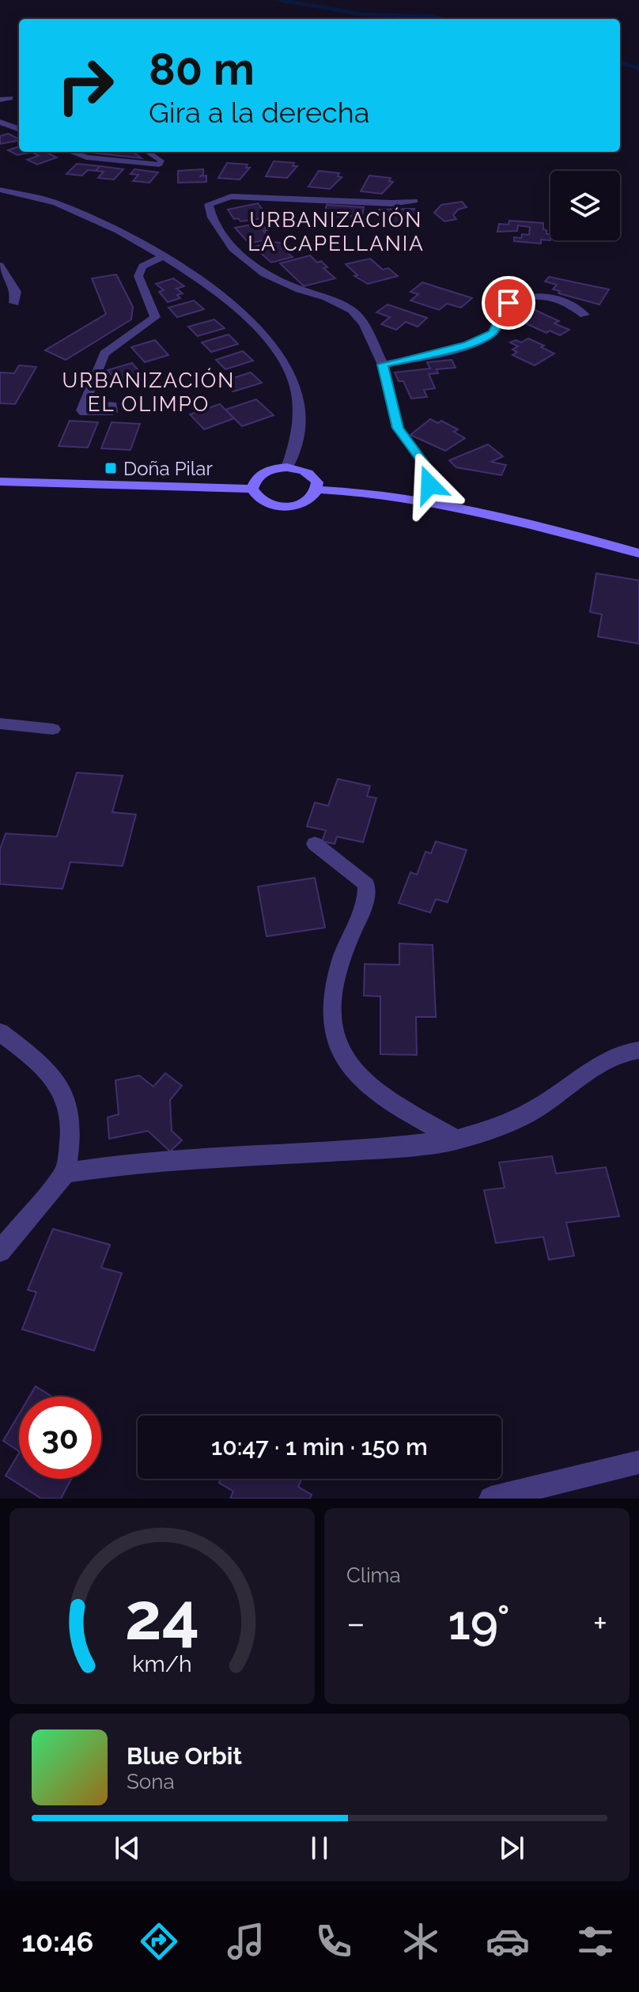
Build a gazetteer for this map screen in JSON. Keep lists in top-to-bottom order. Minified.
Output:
{"districts":["URBANIZACIÓN LA CAPELLANIA","URBANIZACIÓN EL OLIMPO"],"places":{"transit":["Doña Pilar"]},"page":{"turn":["80 m","Gira a la derecha"],"limit":"30","trip":"10:47 · 1 min · 150 m","tile":"Clima","heat":["−","19°","+"],"song":["Blue Orbit","Sona"],"tabs":"10:46","gauge":["24","km/h"]}}
